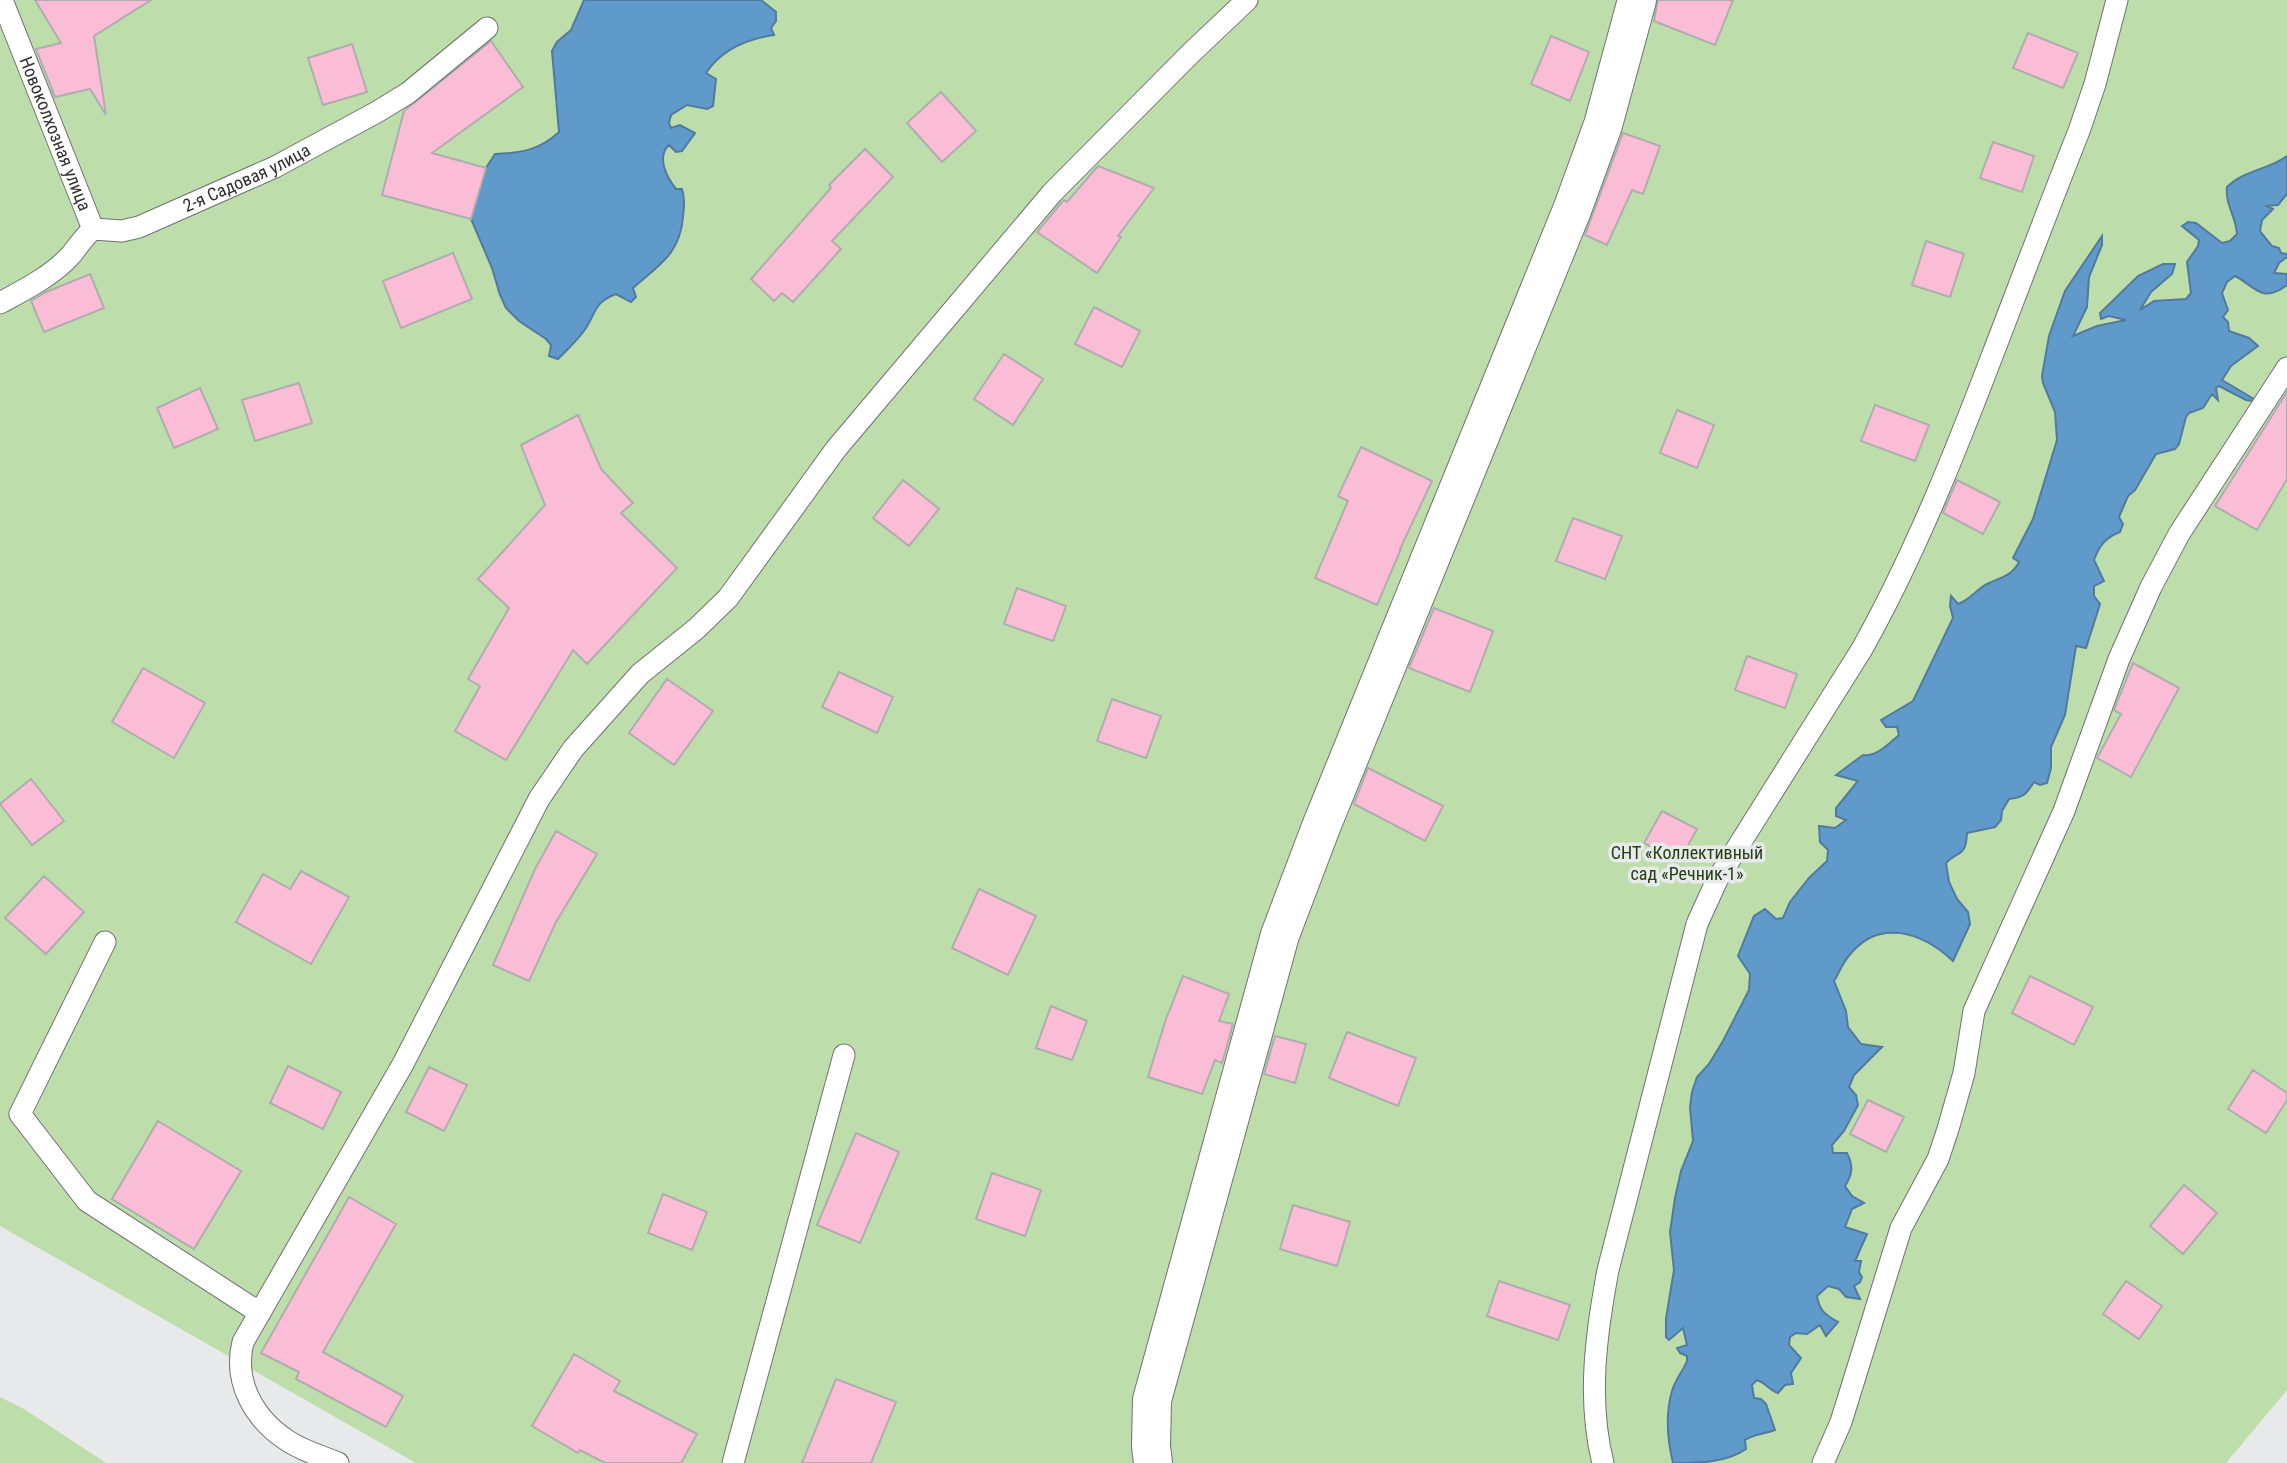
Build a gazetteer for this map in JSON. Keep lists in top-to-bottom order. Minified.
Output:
{"streets":{"lane":["Новоколхозная улица","2-я Садовая улица"]},"crossings":[["Новоколхозная улица","2-я Садовая улица"]],"parks":["СНТ «Коллективный сад «Речник-1»"]}
